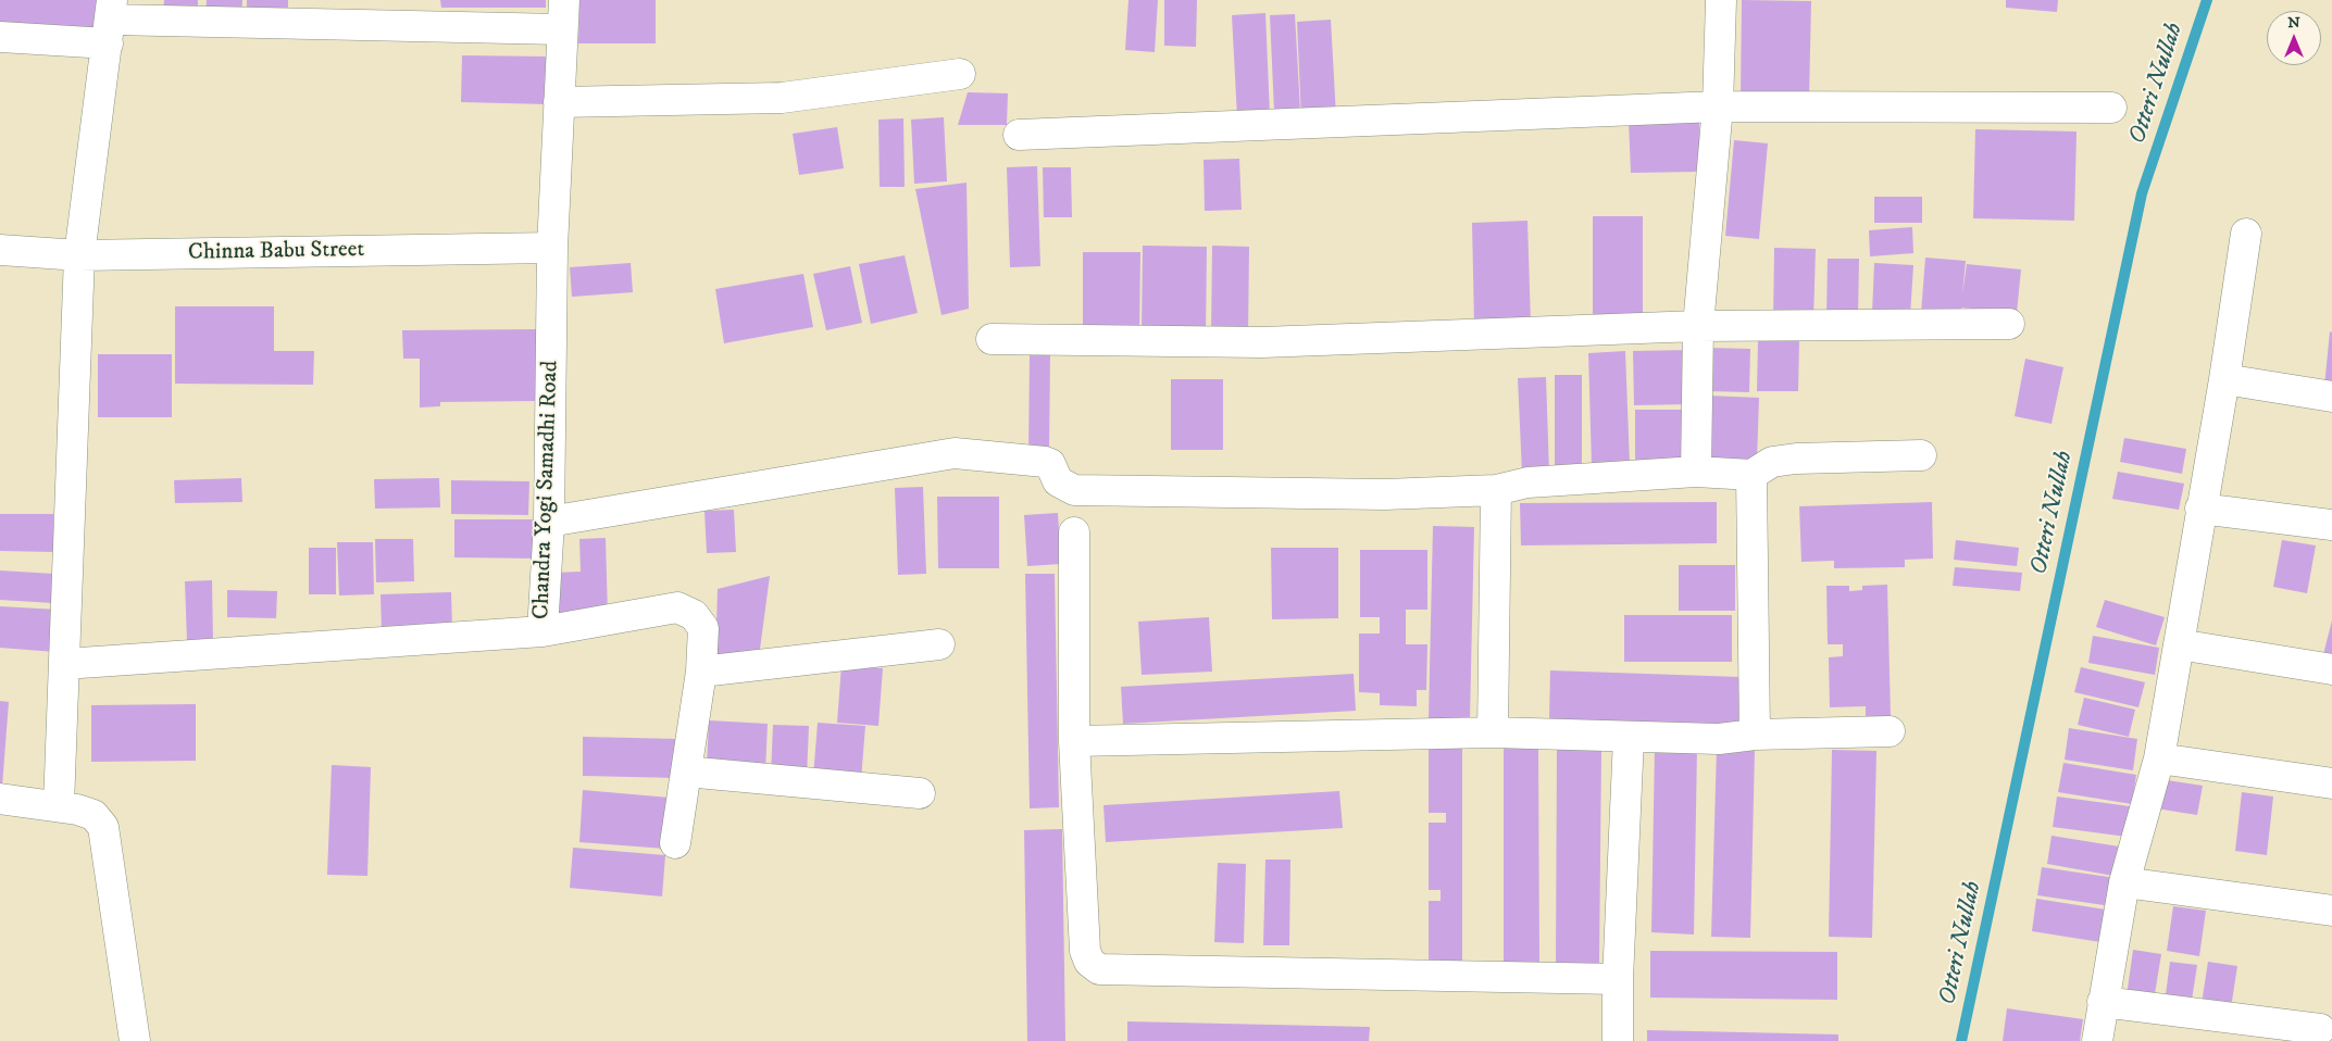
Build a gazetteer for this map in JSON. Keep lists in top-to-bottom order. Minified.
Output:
{"streets":{"street":["Chinna Babu Street","Chandra Yogi Samadhi Road"]},"crossings":[["Chinna Babu Street","Chandra Yogi Samadhi Road"]],"water":["Otteri Nullah"],"north":"top"}
